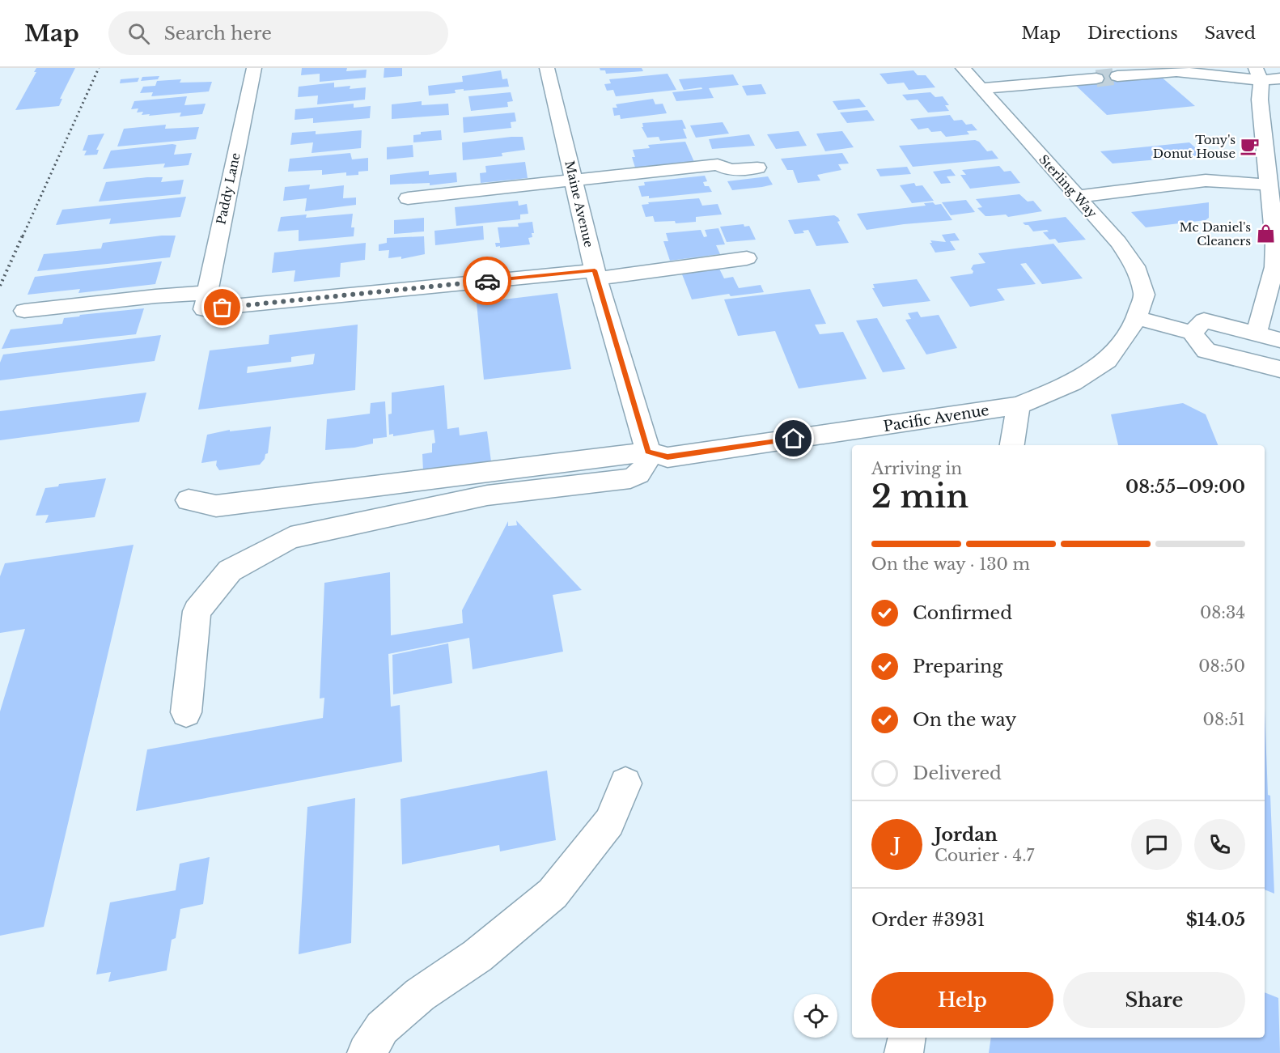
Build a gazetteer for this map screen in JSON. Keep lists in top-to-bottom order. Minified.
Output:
{"streets":{"street":["Sterling Way","Paddy Lane","Maine Avenue","Pacific Avenue"]},"crossings":[["Sterling Way","Pacific Avenue"],["Maine Avenue","Pacific Avenue"]],"places":{"cafe":["Tony's Donut House"],"shop":["Mc Daniel's Cleaners"]},"page":{"header":"Map","search":"Search here","nav":["Map","Directions","Saved"],"heading":["2 min","Arriving in","08:55–09:00"],"panel":["Jordan","Courier · 4.7","Order #3931","$14.05"],"bar":"On the way · 130 m","list":[["Confirmed","08:34"],["Preparing","08:50"],["On the way","08:51"],"Delivered"],"round":"J","buttons":["Help","Share"]}}
